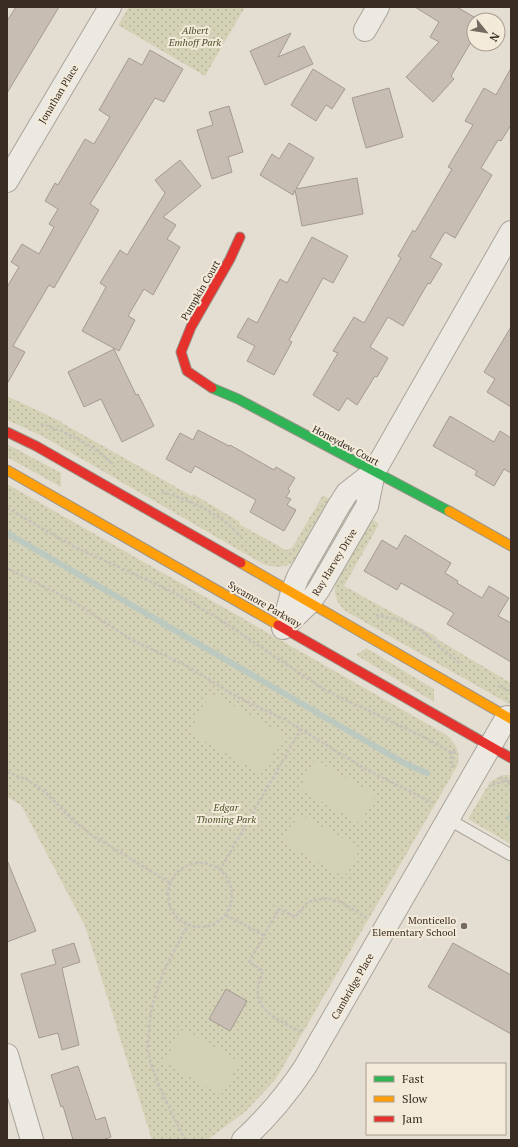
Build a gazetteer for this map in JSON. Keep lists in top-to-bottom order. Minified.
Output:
{"streets":{"main road":["Pumpkin Court","Honeydew Court","Sycamore Parkway"],"street":["Jonathan Place","Cambridge Place"]},"crossings":[["Pumpkin Court","Honeydew Court"],["Sycamore Parkway","Cambridge Place"]],"parks":["Albert Emhoff Park","Edgar Thoming Park"],"places":["Monticello Elementary School"],"legend":["Fast","Slow","Jam"],"north":"bottom right"}
